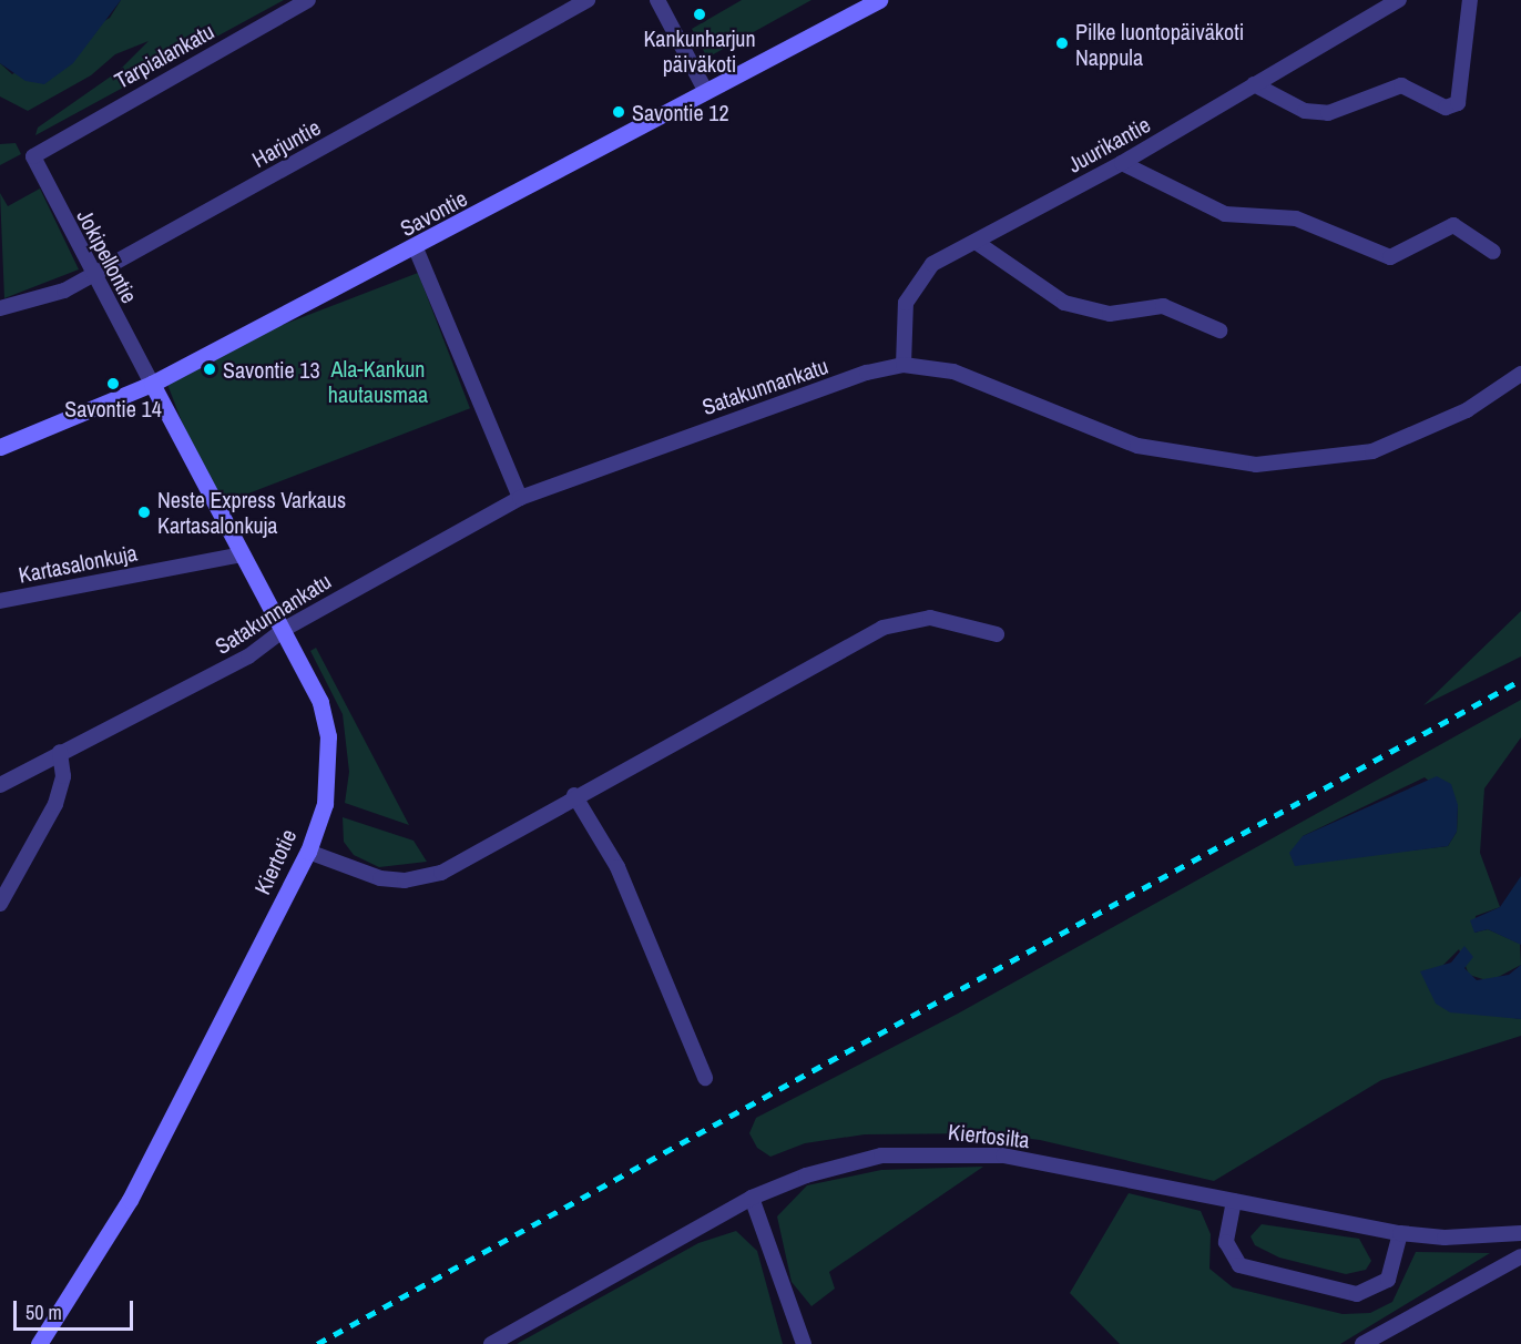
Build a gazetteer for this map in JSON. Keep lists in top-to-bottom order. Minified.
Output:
{"streets":{"street":["Tarpialankatu","Harjuntie","Juurikantie","Savontie","Jokipellontie","Satakunnankatu","Kartasalonkuja","Kiertotie","Kiertosilta"]},"crossings":[["Tarpialankatu","Jokipellontie"],["Harjuntie","Jokipellontie"],["Juurikantie","Satakunnankatu"],["Savontie","Jokipellontie"],["Savontie","Kiertotie"],["Jokipellontie","Kiertotie"],["Satakunnankatu","Kiertotie"],["Kartasalonkuja","Kiertotie"]],"parks":["Ala-Kankun hautausmaa"],"places":["Kankunharjun päiväkoti","Pilke luontopäiväkoti Nappula","Savontie 12","Savontie 13","Savontie 14","Neste Express Varkaus Kartasalonkuja"],"scale_bar":"50 m"}
